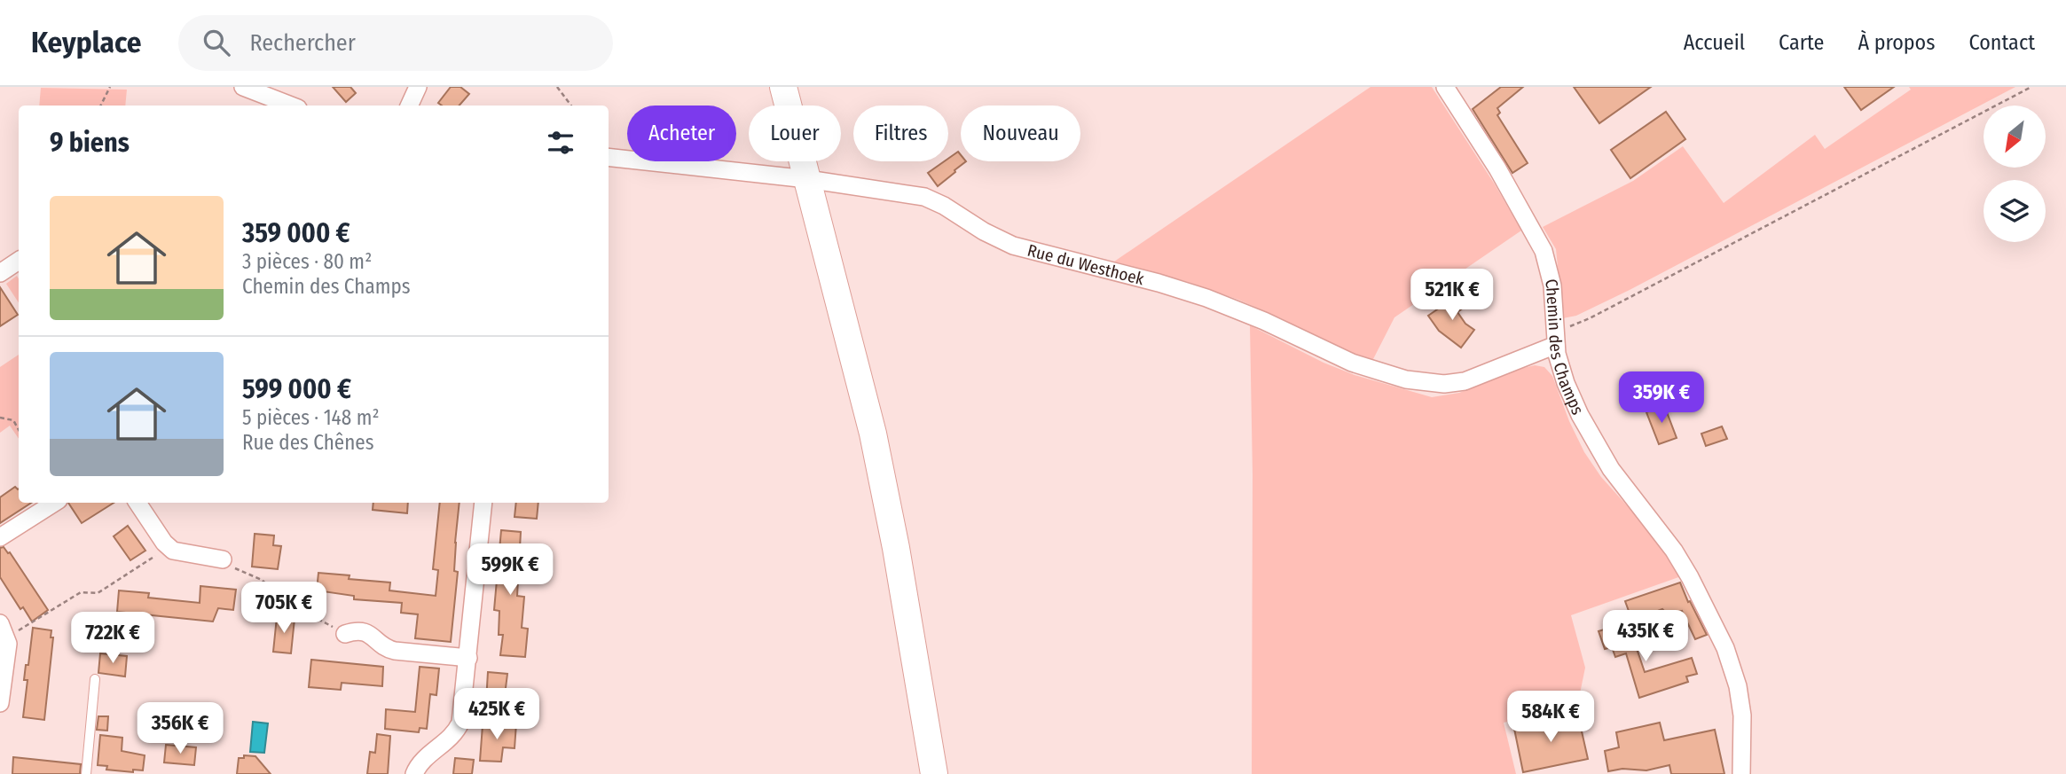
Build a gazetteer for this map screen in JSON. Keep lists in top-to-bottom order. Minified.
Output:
{"streets":{"street":["Rue du Westhoek","Chemin des Champs"]},"crossings":[["Rue du Westhoek","Chemin des Champs"]],"north":"bottom left","page":{"header":"Keyplace","search":"Rechercher","nav":["Accueil","Carte","À propos","Contact"],"chip":["Acheter","Louer","Filtres","Nouveau"],"heading":"9 biens","list":[{"name":"359 000 €","note":"3 pièces · 80 m² · Chemin des Champs"},{"name":"599 000 €","note":"5 pièces · 148 m² · Rue des Chênes"}],"price":["521K €","359K €","599K €","705K €","435K €","722K €","425K €","584K €","356K €"]}}
